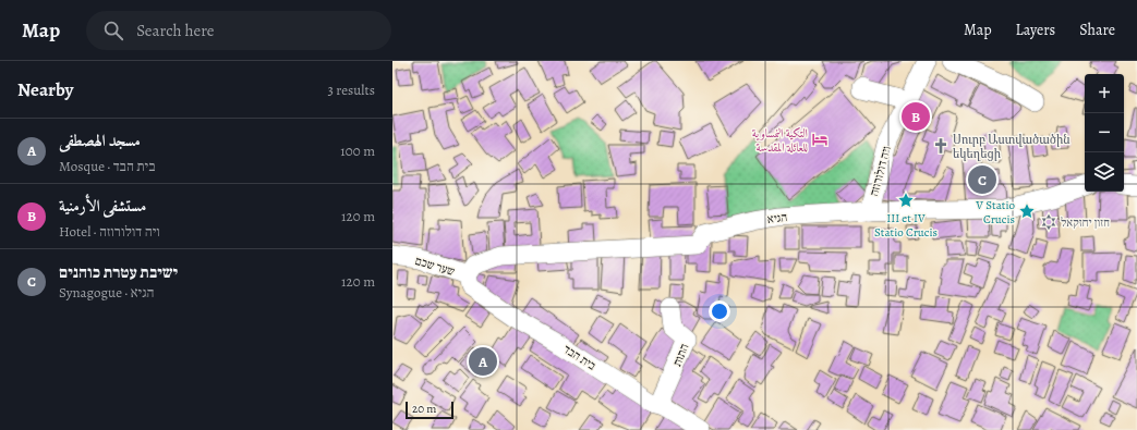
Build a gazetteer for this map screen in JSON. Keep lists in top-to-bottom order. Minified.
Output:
{"streets":{"street":["ויה דולורוזה","הגיא","שער שכם","התות","בית הבד"]},"crossings":[["ויה דולורוזה","הגיא"],["הגיא","שער שכם"],["הגיא","בית הבד"],["שער שכם","בית הבד"],["התות","בית הבד"]],"places":{"hotel":["التكية النمساوية للعائلة المقدسة"],"church":["Սուրբ Աստվածածին եկեղեցի"],"place":["III et IV Statio Crucis","V Statio Crucis"],"synagogue":["חזון יחזקאל"]},"scale_bar":"20 m","page":{"header":"Map","search":"Search here","nav":["Map","Layers","Share"],"heading":["Nearby","3 results"],"map_buttons":["+","−"],"pins":["B","C","A"],"list":[{"mark":"A","name":"مسجد الهصطفى","note":"Mosque · בית הבד","value":"100 m"},{"mark":"B","name":"مستشفى الأرمنية","note":"Hotel · ויה דולורוזה","value":"120 m"},{"mark":"C","name":"ישיבת עטרת כוהנים","note":"Synagogue · הגיא","value":"120 m"}],"scale":"20 m"}}
